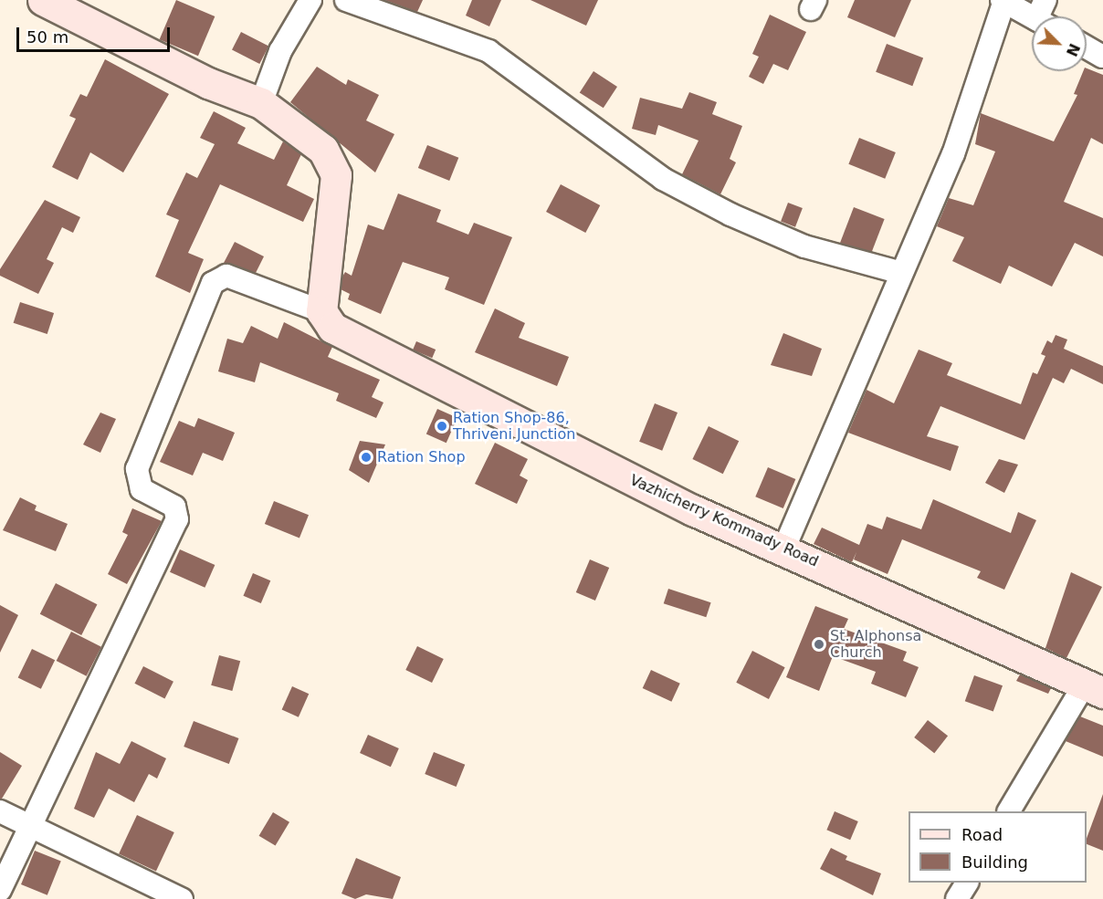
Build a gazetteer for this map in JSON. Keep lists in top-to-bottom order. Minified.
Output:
{"streets":{"main road":["Vazhicherry Kommady Road"]},"places":["Ration Shop-86, Thriveni Junction","Ration Shop","St. Alphonsa Church"],"legend":["Road","Building"],"scale_bar":"50 m","north":"bottom right"}
